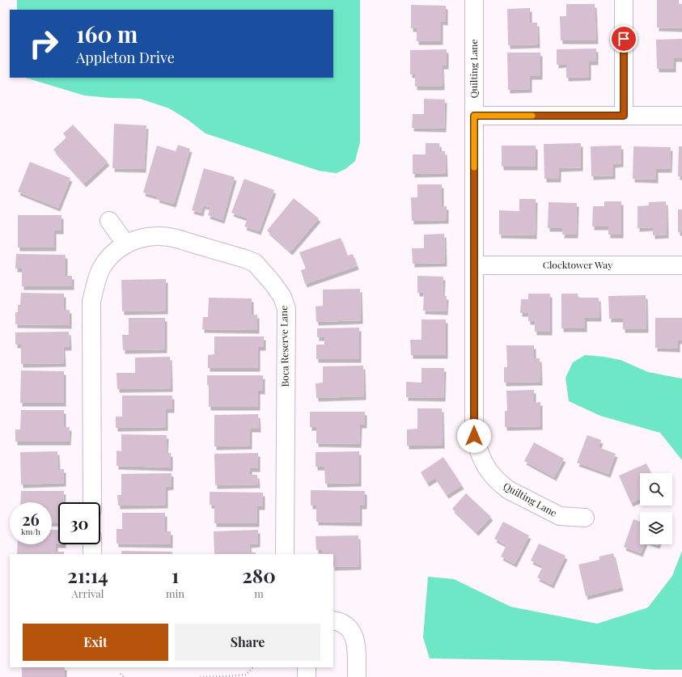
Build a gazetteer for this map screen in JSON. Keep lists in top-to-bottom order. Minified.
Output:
{"streets":{"street":["Quilting Lane","Clocktower Way","Boca Reserve Lane"]},"crossings":[["Quilting Lane","Clocktower Way"]],"page":{"turn":["160 m","Appleton Drive"],"speed":"26 km/h","limit":"30","eta":["21:14","Arrival","1","min","280","m"],"buttons":["Exit","Share"]}}
